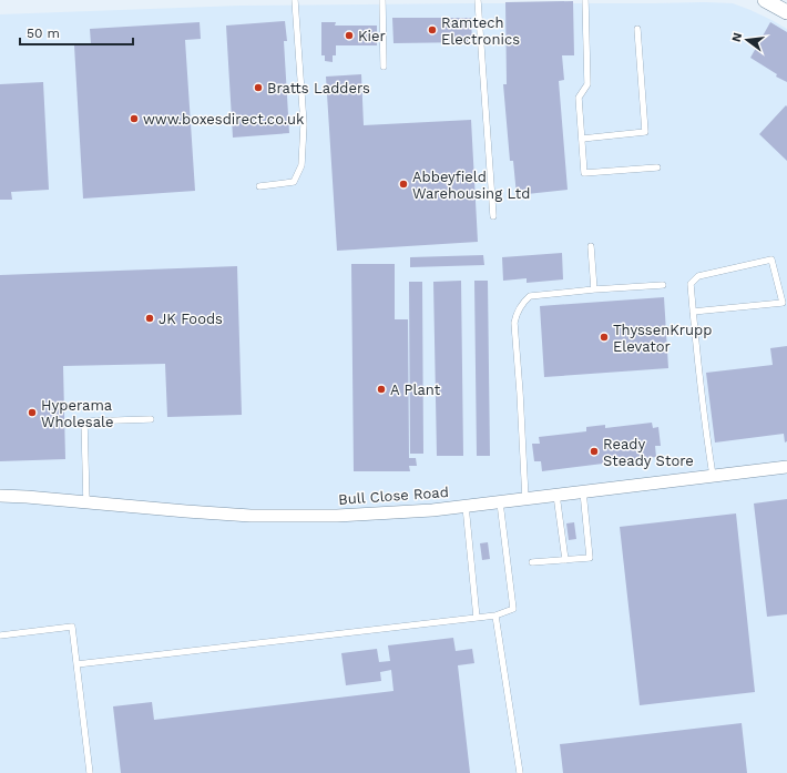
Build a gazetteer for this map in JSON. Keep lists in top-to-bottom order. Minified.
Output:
{"streets":{"street":["Bull Close Road"]},"places":["Ramtech Electronics","Kier","Bratts Ladders","www.boxesdirect.co.uk","Abbeyfield Warehousing Ltd","JK Foods","ThyssenKrupp Elevator","A Plant","Hyperama Wholesale","Ready Steady Store"],"scale_bar":"50 m","north":"left"}
